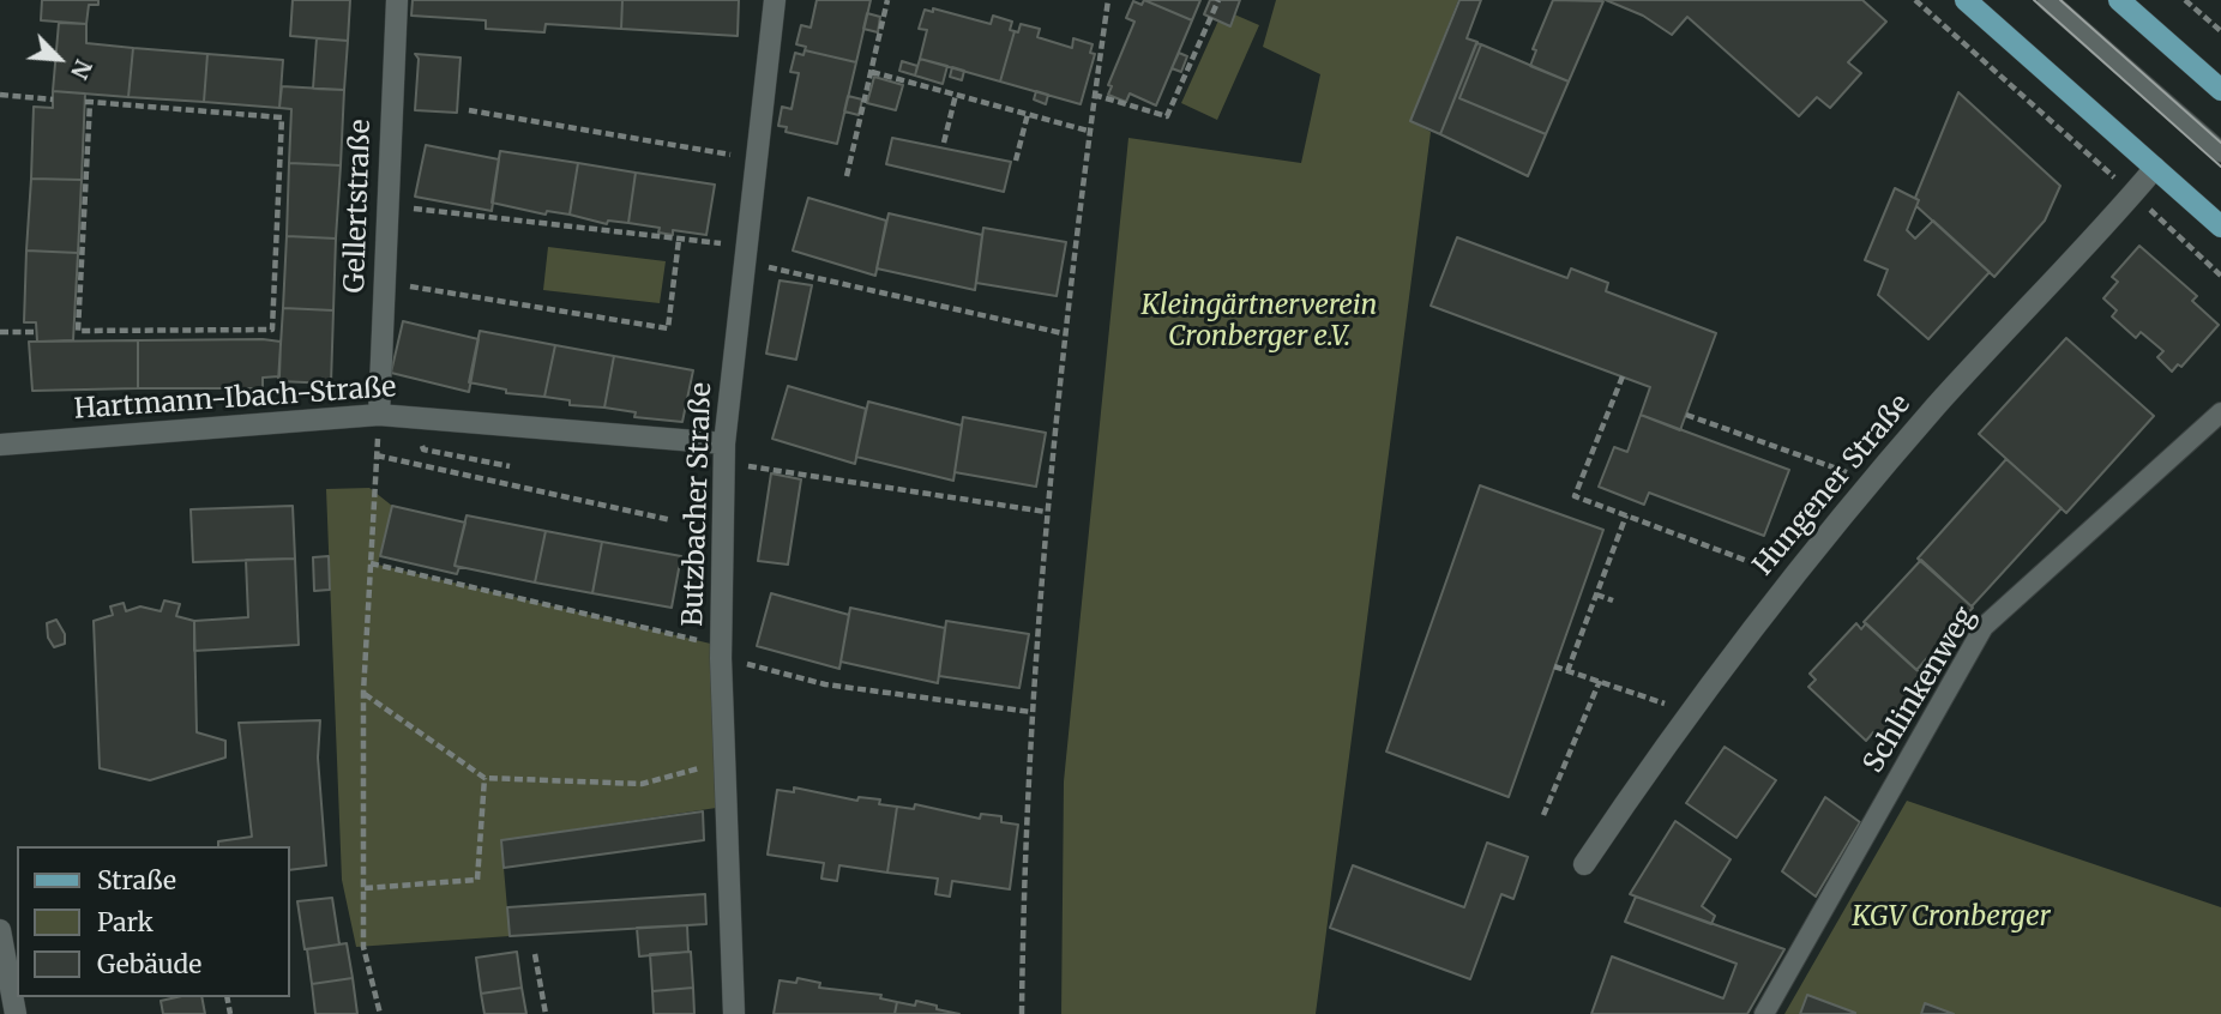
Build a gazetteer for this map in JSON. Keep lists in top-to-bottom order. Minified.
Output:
{"streets":{"street":["Gellertstraße","Hartmann-Ibach-Straße","Hungener Straße","Butzbacher Straße"],"lane":["Schlinkenweg"]},"crossings":[["Gellertstraße","Hartmann-Ibach-Straße"],["Hartmann-Ibach-Straße","Butzbacher Straße"]],"parks":["Kleingärtnerverein Cronberger e.V.","KGV Cronberger"],"legend":["Straße","Park","Gebäude"],"north":"bottom right"}
